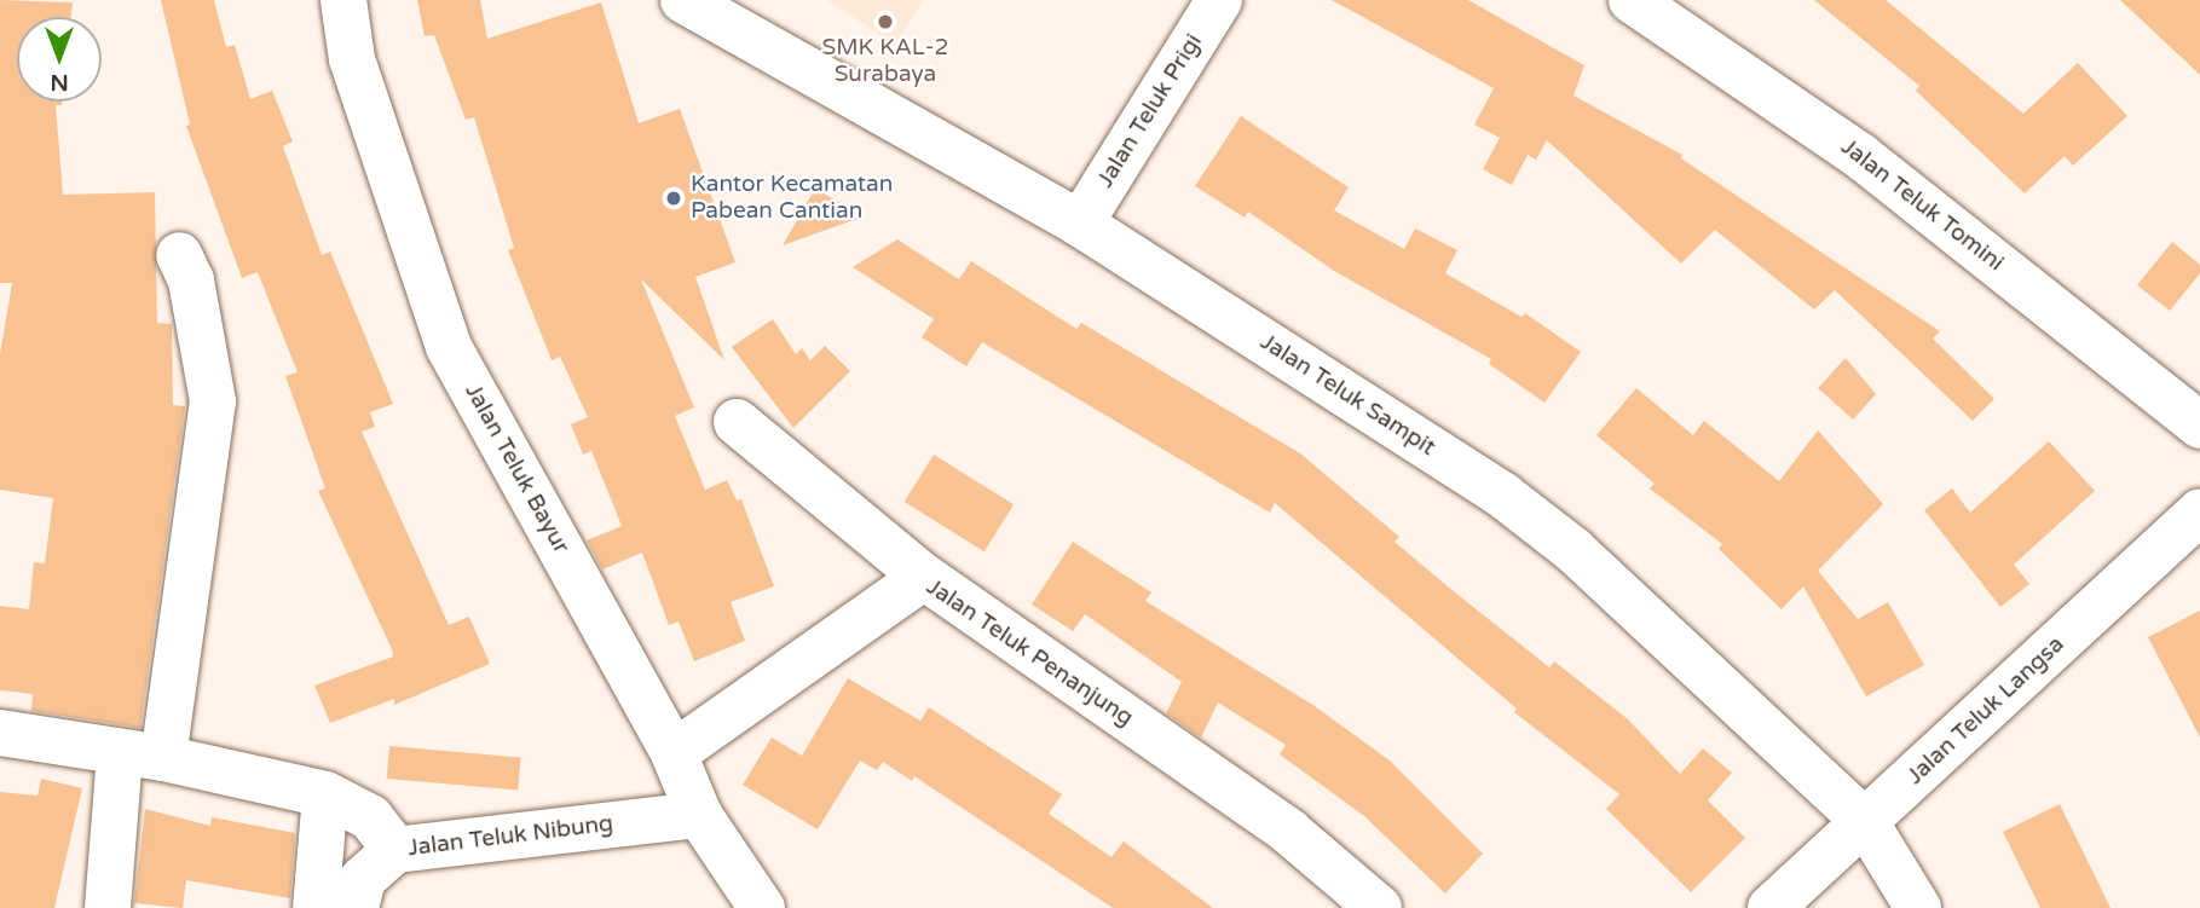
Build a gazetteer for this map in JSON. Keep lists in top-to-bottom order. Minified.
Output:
{"streets":{"street":["Jalan Teluk Prigi","Jalan Teluk Tomini","Jalan Teluk Sampit","Jalan Teluk Bayur","Jalan Teluk Penanjung","Jalan Teluk Langsa","Jalan Teluk Nibung"]},"crossings":[["Jalan Teluk Prigi","Jalan Teluk Sampit"],["Jalan Teluk Sampit","Jalan Teluk Langsa"],["Jalan Teluk Bayur","Jalan Teluk Penanjung"],["Jalan Teluk Bayur","Jalan Teluk Nibung"]],"places":["SMK KAL-2 Surabaya","Kantor Kecamatan Pabean Cantian"],"north":"bottom"}
